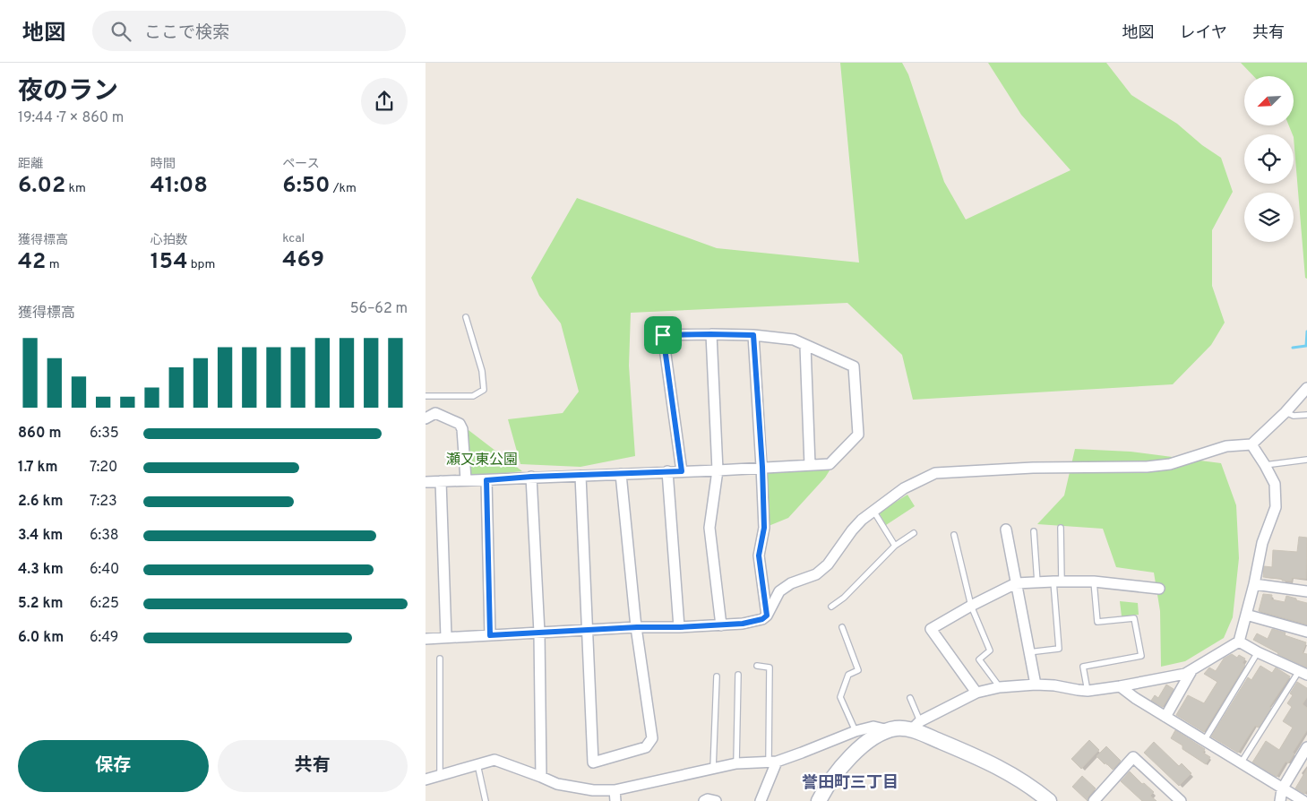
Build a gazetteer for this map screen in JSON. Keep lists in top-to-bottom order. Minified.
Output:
{"districts":["誉田町三丁目"],"parks":["瀬又東公園"],"north":"bottom left","page":{"header":"地図","search":"ここで検索","nav":["地図","レイヤ","共有"],"heading":["夜のラン","19:44 · 7 × 860 m"],"stats":[["距離","6.02 km"],["時間","41:08"],["ペース","6:50 /km"],["獲得標高","42 m"],["心拍数","154 bpm"],["kcal","469"]],"chart":["獲得標高","56–62 m"],"list":[{"name":"860 m","note":"6:35"},{"name":"1.7 km","note":"7:20"},{"name":"2.6 km","note":"7:23"},{"name":"3.4 km","note":"6:38"},{"name":"4.3 km","note":"6:40"},{"name":"5.2 km","note":"6:25"},{"name":"6.0 km","note":"6:49"}],"buttons":["保存","共有"]}}
